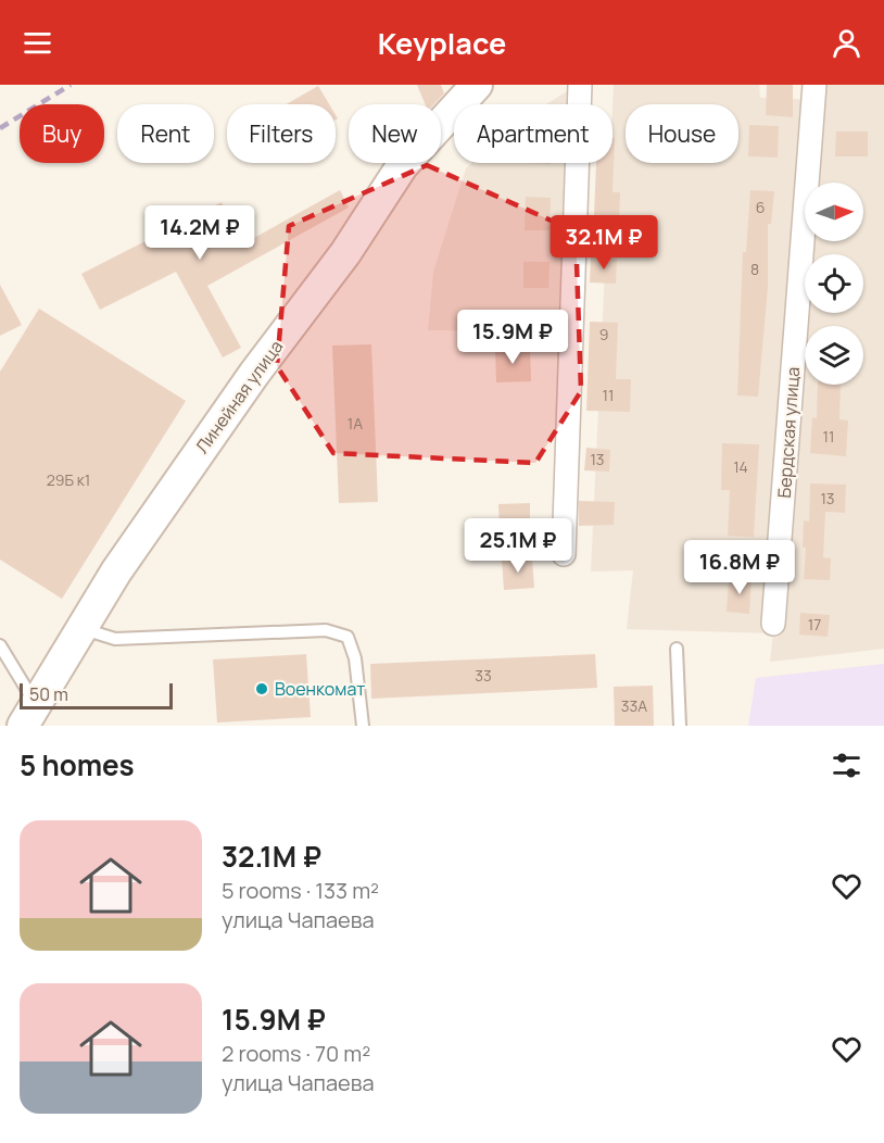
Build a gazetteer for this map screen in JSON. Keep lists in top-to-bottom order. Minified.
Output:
{"streets":{"main road":["Линейная улица"],"street":["Бердская улица"]},"places":["Военкомат"],"house_numbers":["6","8","9","11","1А","11","13","14","29Б к1","13","17","33","33А"],"scale_bar":"50 m","north":"right","page":{"header":"Keyplace","chip":["Buy","Rent","Filters","New","Apartment","House"],"price":["14.2M ₽","32.1M ₽","15.9M ₽","25.1M ₽","16.8M ₽"],"scale":"50 m","heading":"5 homes","list":[{"name":"32.1M ₽","note":"5 rooms · 133 m² · улица Чапаева"},{"name":"15.9M ₽","note":"2 rooms · 70 m² · улица Чапаева"}]}}
